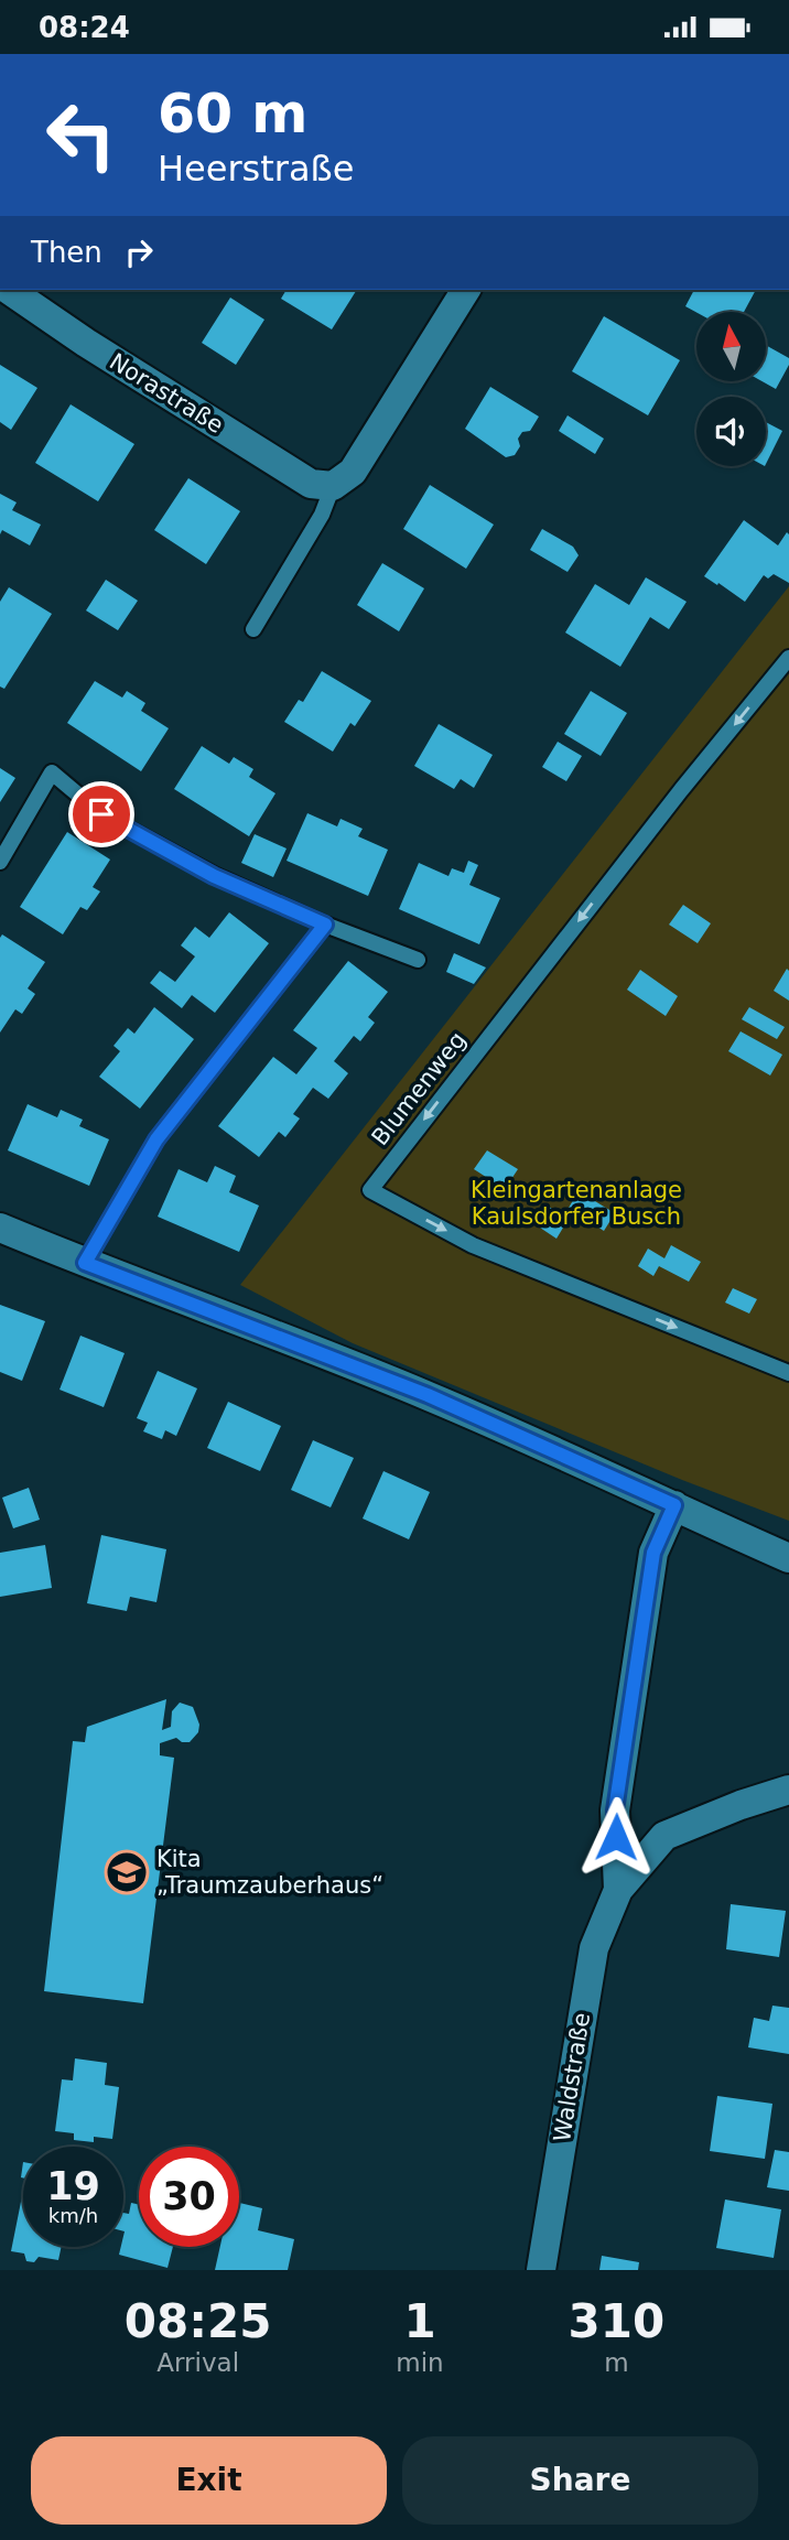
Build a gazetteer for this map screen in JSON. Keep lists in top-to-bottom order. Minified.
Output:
{"streets":{"street":["Norastraße","Waldstraße"],"lane":["Blumenweg"]},"parks":["Kleingartenanlage Kaulsdorfer Busch"],"places":{"school or university":["Kita „Traumzauberhaus“"]},"north":"top","page":{"status":"08:24","turn":["60 m","Heerstraße"],"then":"Then","speed":"19 km/h","limit":"30","eta":["08:25","Arrival","1","min","310","m"],"buttons":["Exit","Share"]}}
